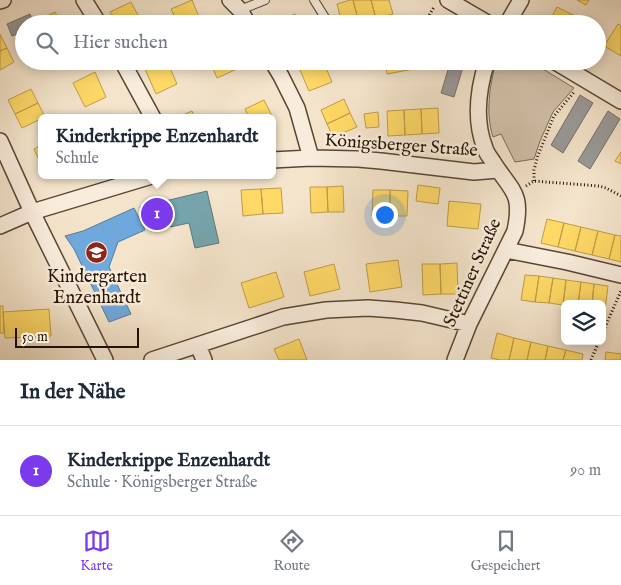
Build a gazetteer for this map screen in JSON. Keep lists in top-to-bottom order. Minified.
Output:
{"streets":{"street":["Königsberger Straße","Stettiner Straße"]},"places":{"school or university":["Kindergarten Enzenhardt"]},"scale_bar":"50 m","page":{"search":"Hier suchen","popup":["Kinderkrippe Enzenhardt","Schule"],"pins":"1","scale":"50 m","heading":"In der Nähe","list":[{"mark":"1","name":"Kinderkrippe Enzenhardt","note":"Schule · Königsberger Straße","value":"90 m"}],"nav":["Karte","Route","Gespeichert"]}}
